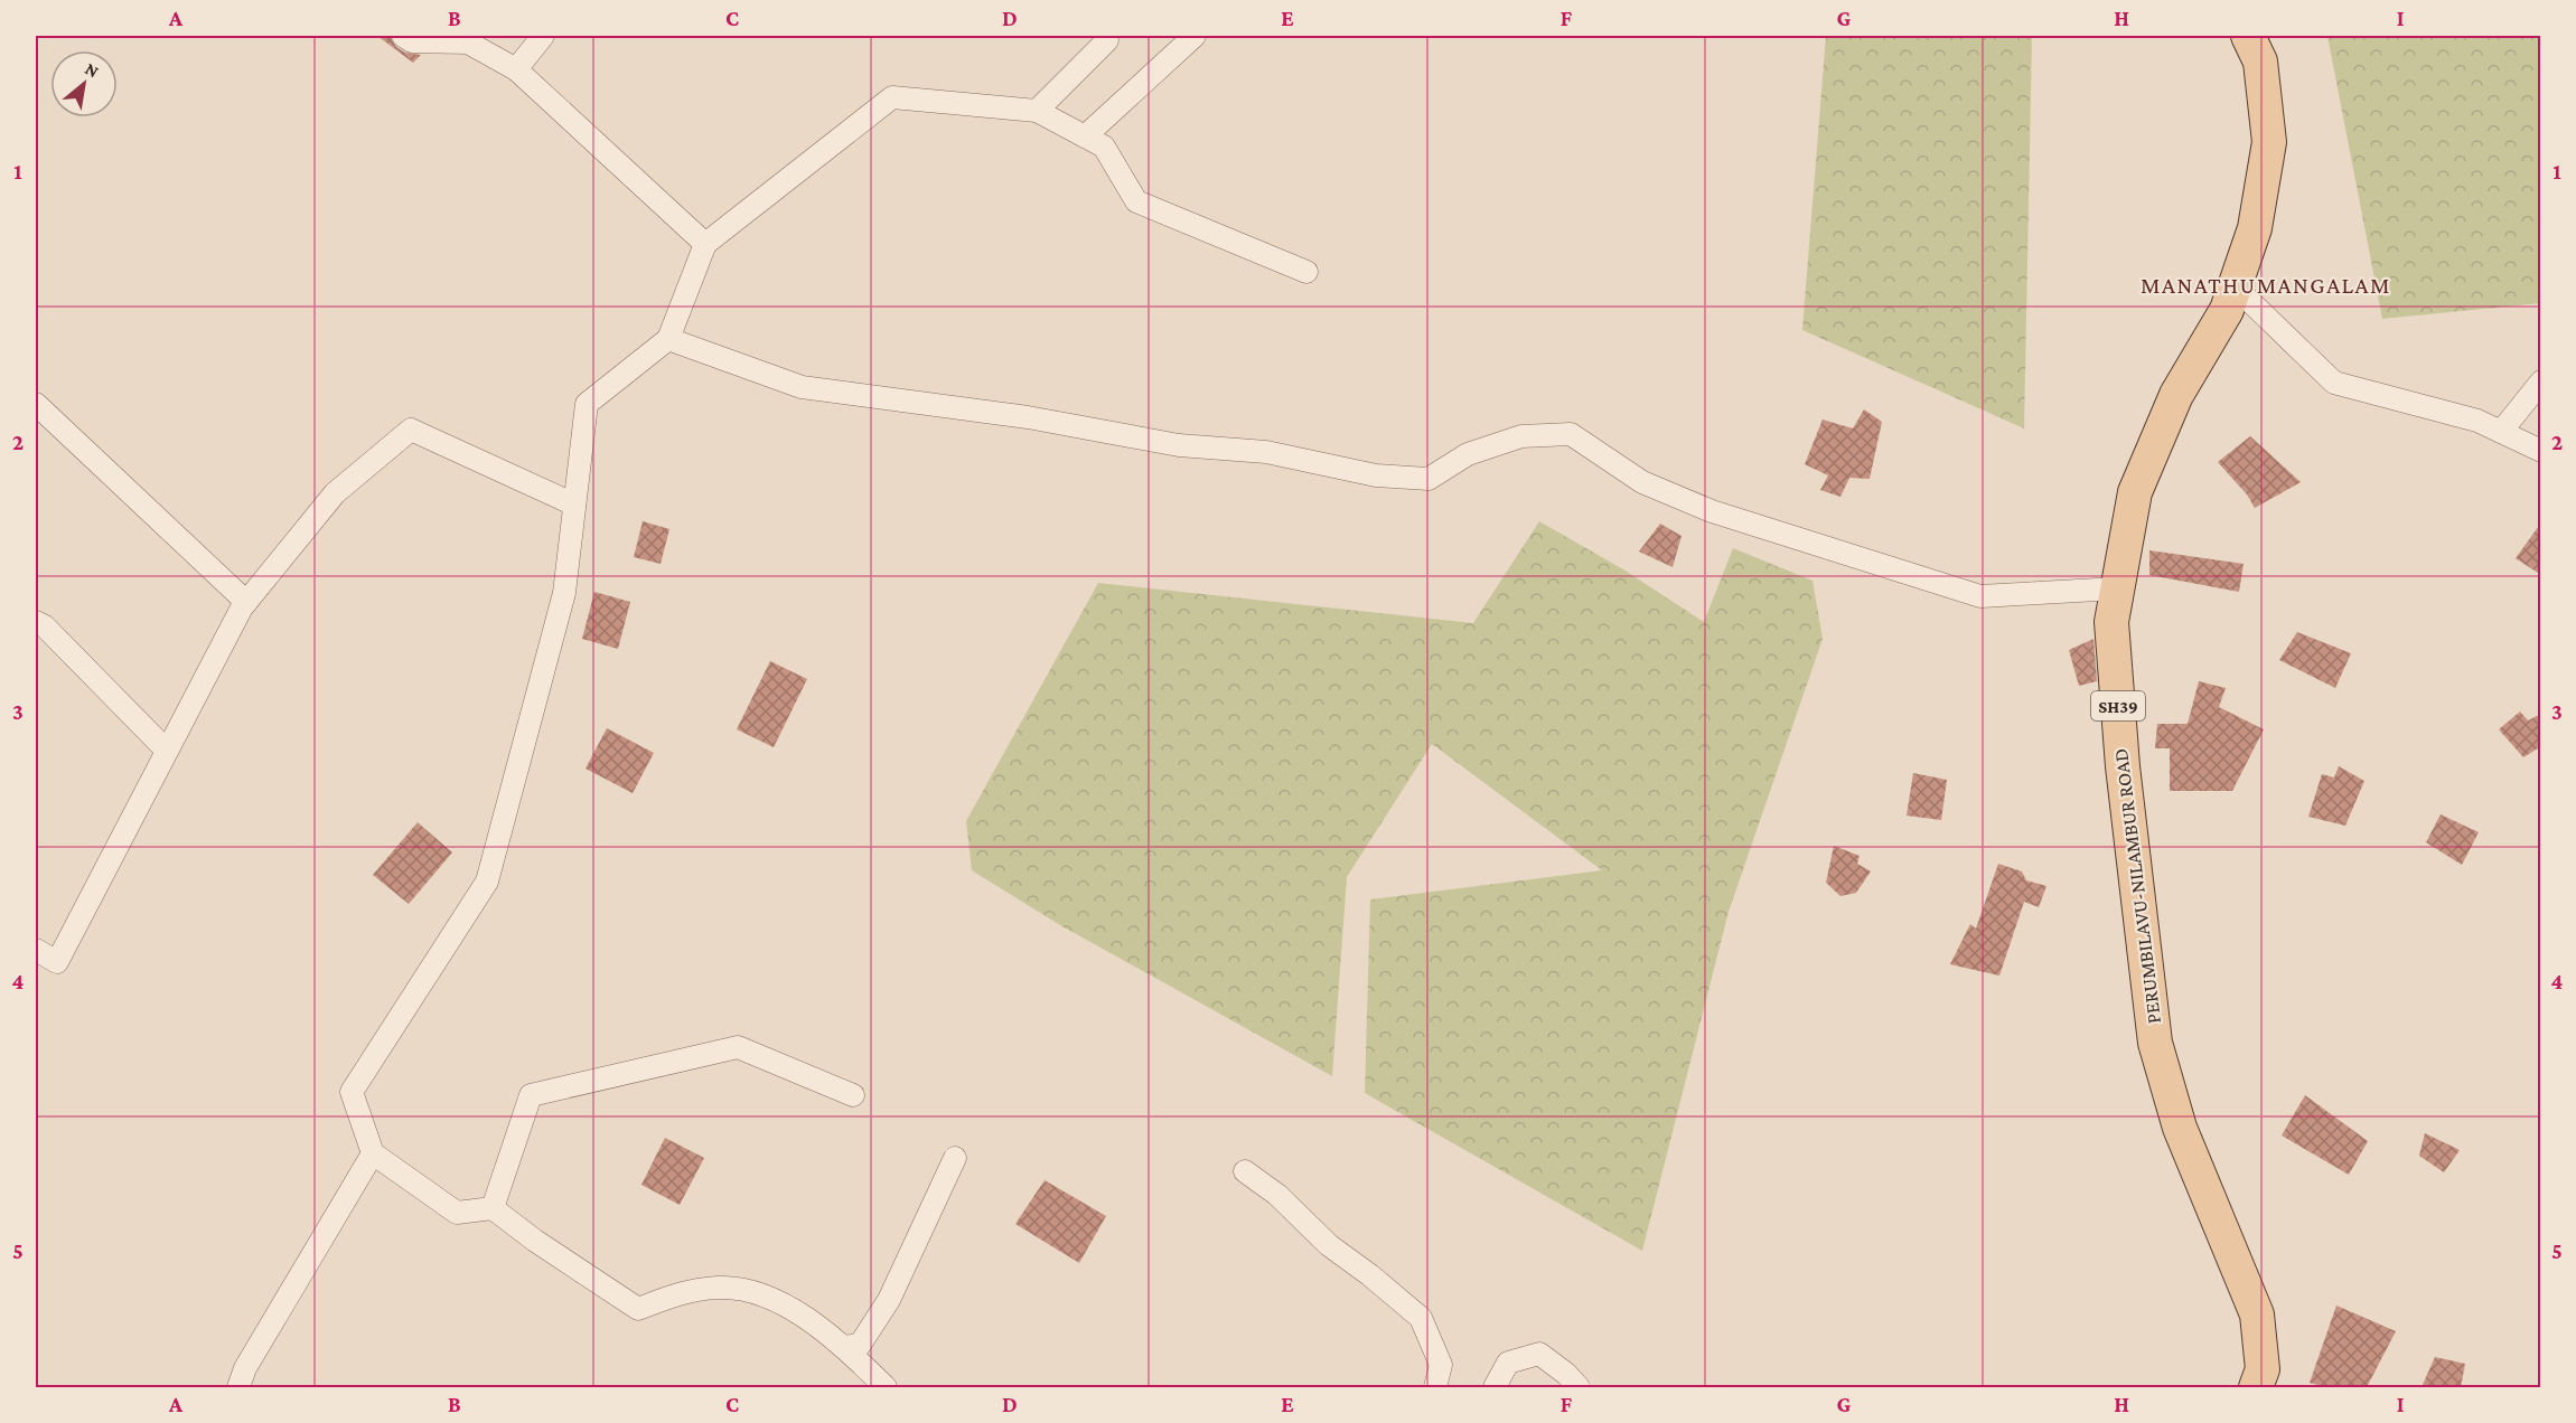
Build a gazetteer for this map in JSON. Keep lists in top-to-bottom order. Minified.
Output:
{"streets":{"main road":["SH39","PERUMBILAVU-NILAMBUR ROAD"]},"districts":["MANATHUMANGALAM"],"north":"top right","grid":{"columns":["A","B","C","D","E","F","G","H","I"],"rows":["1","2","3","4","5"]}}
